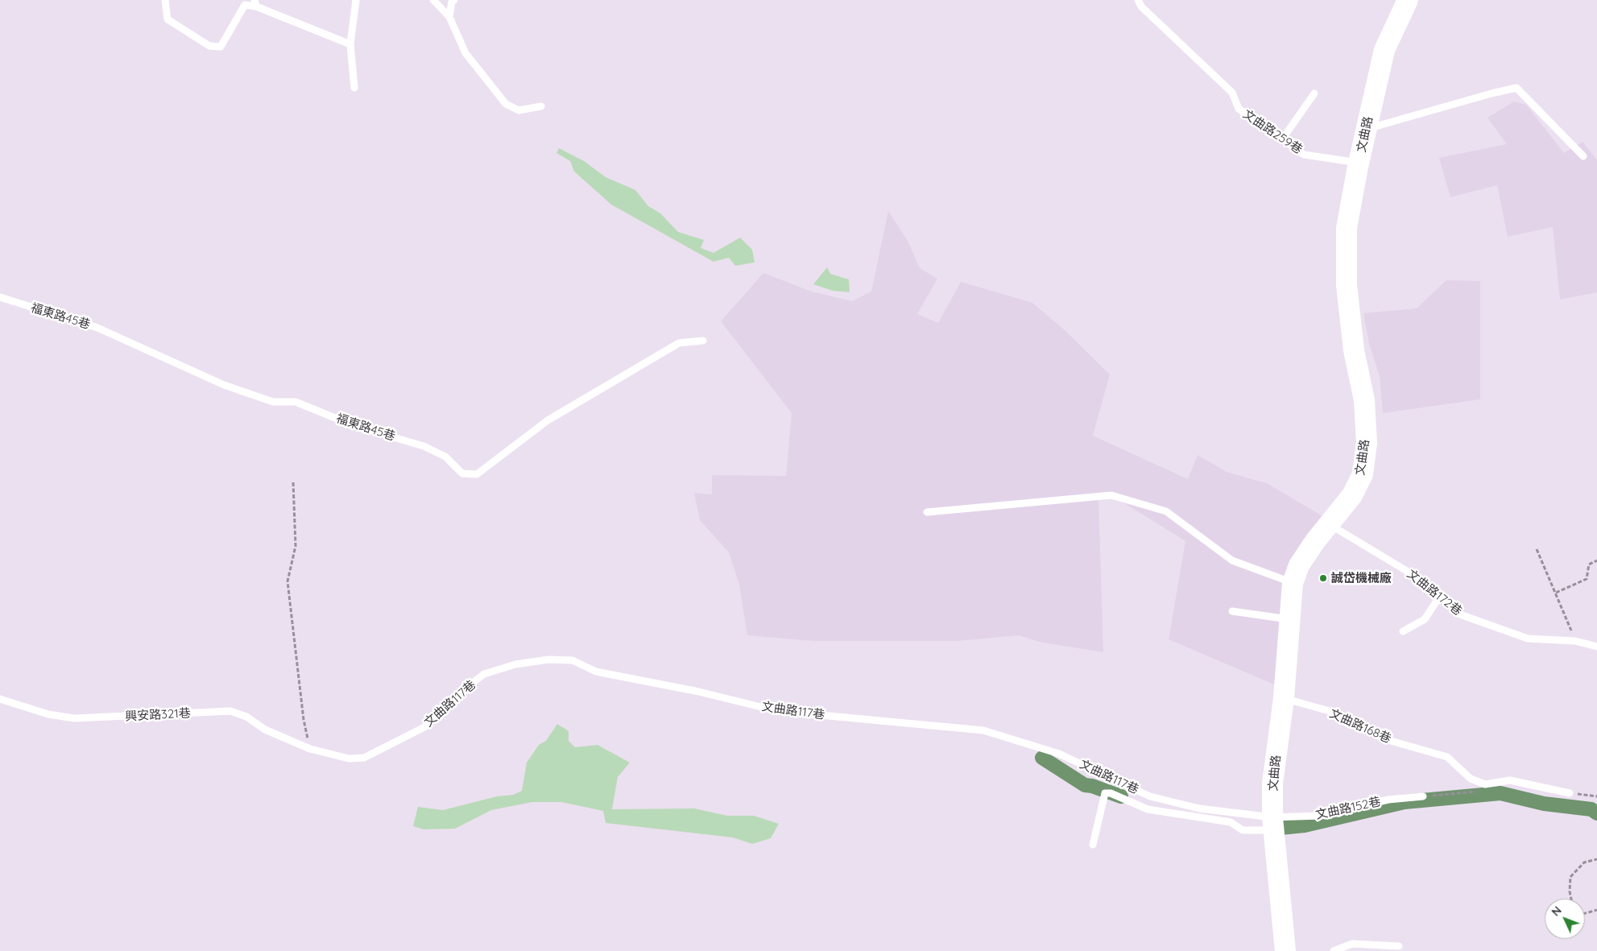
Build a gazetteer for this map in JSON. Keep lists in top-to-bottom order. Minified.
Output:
{"streets":{"street":["文曲路"],"lane":["文曲路259巷","福東路45巷","文曲路172巷","文曲路117巷","興安路321巷","文曲路168巷","文曲路152巷"]},"crossings":[["文曲路259巷","文曲路"],["文曲路","文曲路172巷"],["文曲路","文曲路117巷"],["文曲路","文曲路168巷"],["文曲路","文曲路152巷"],["文曲路117巷","興安路321巷"],["文曲路117巷","文曲路152巷"]],"places":["誠岱機械廠"],"north":"top left"}
